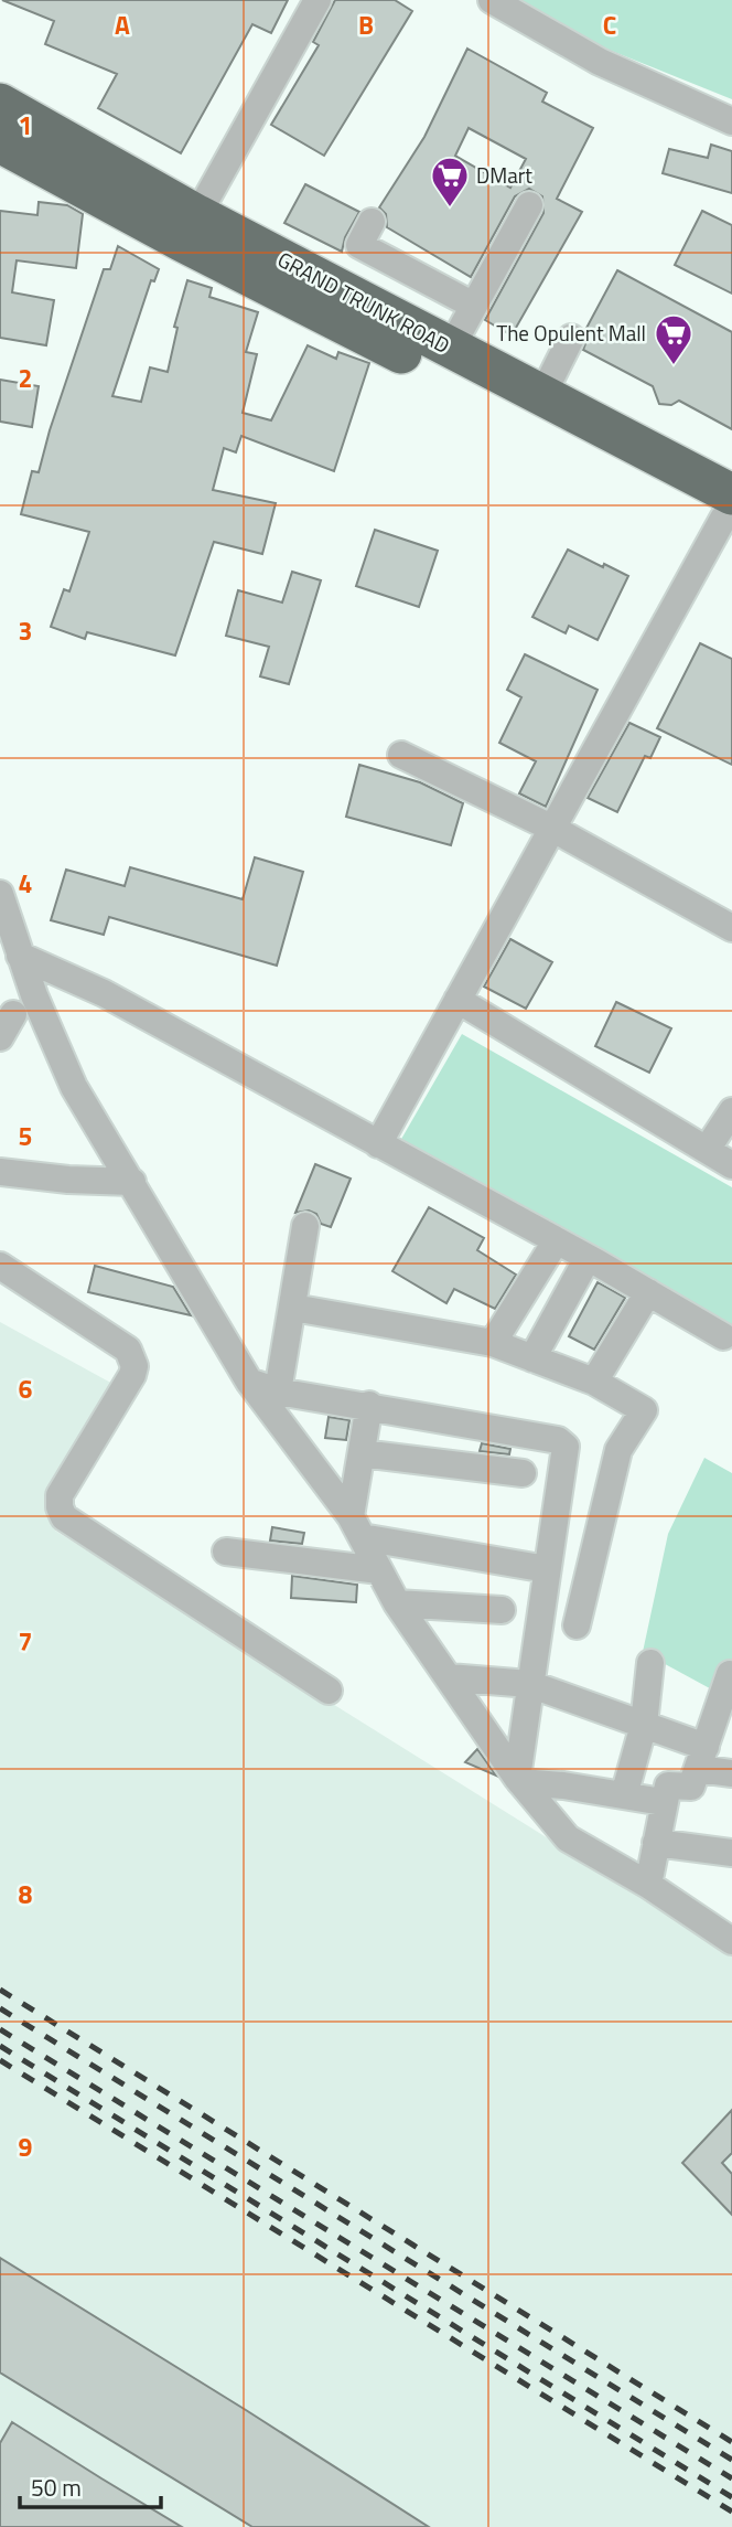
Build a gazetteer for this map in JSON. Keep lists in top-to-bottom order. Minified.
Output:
{"streets":{"highway":["GRAND TRUNK ROAD"]},"places":{"supermarket":["DMart","The Opulent Mall"]},"scale_bar":"50 m","grid":{"columns":["A","B","C"],"rows":["1","2","3","4","5","6","7","8","9"]}}
